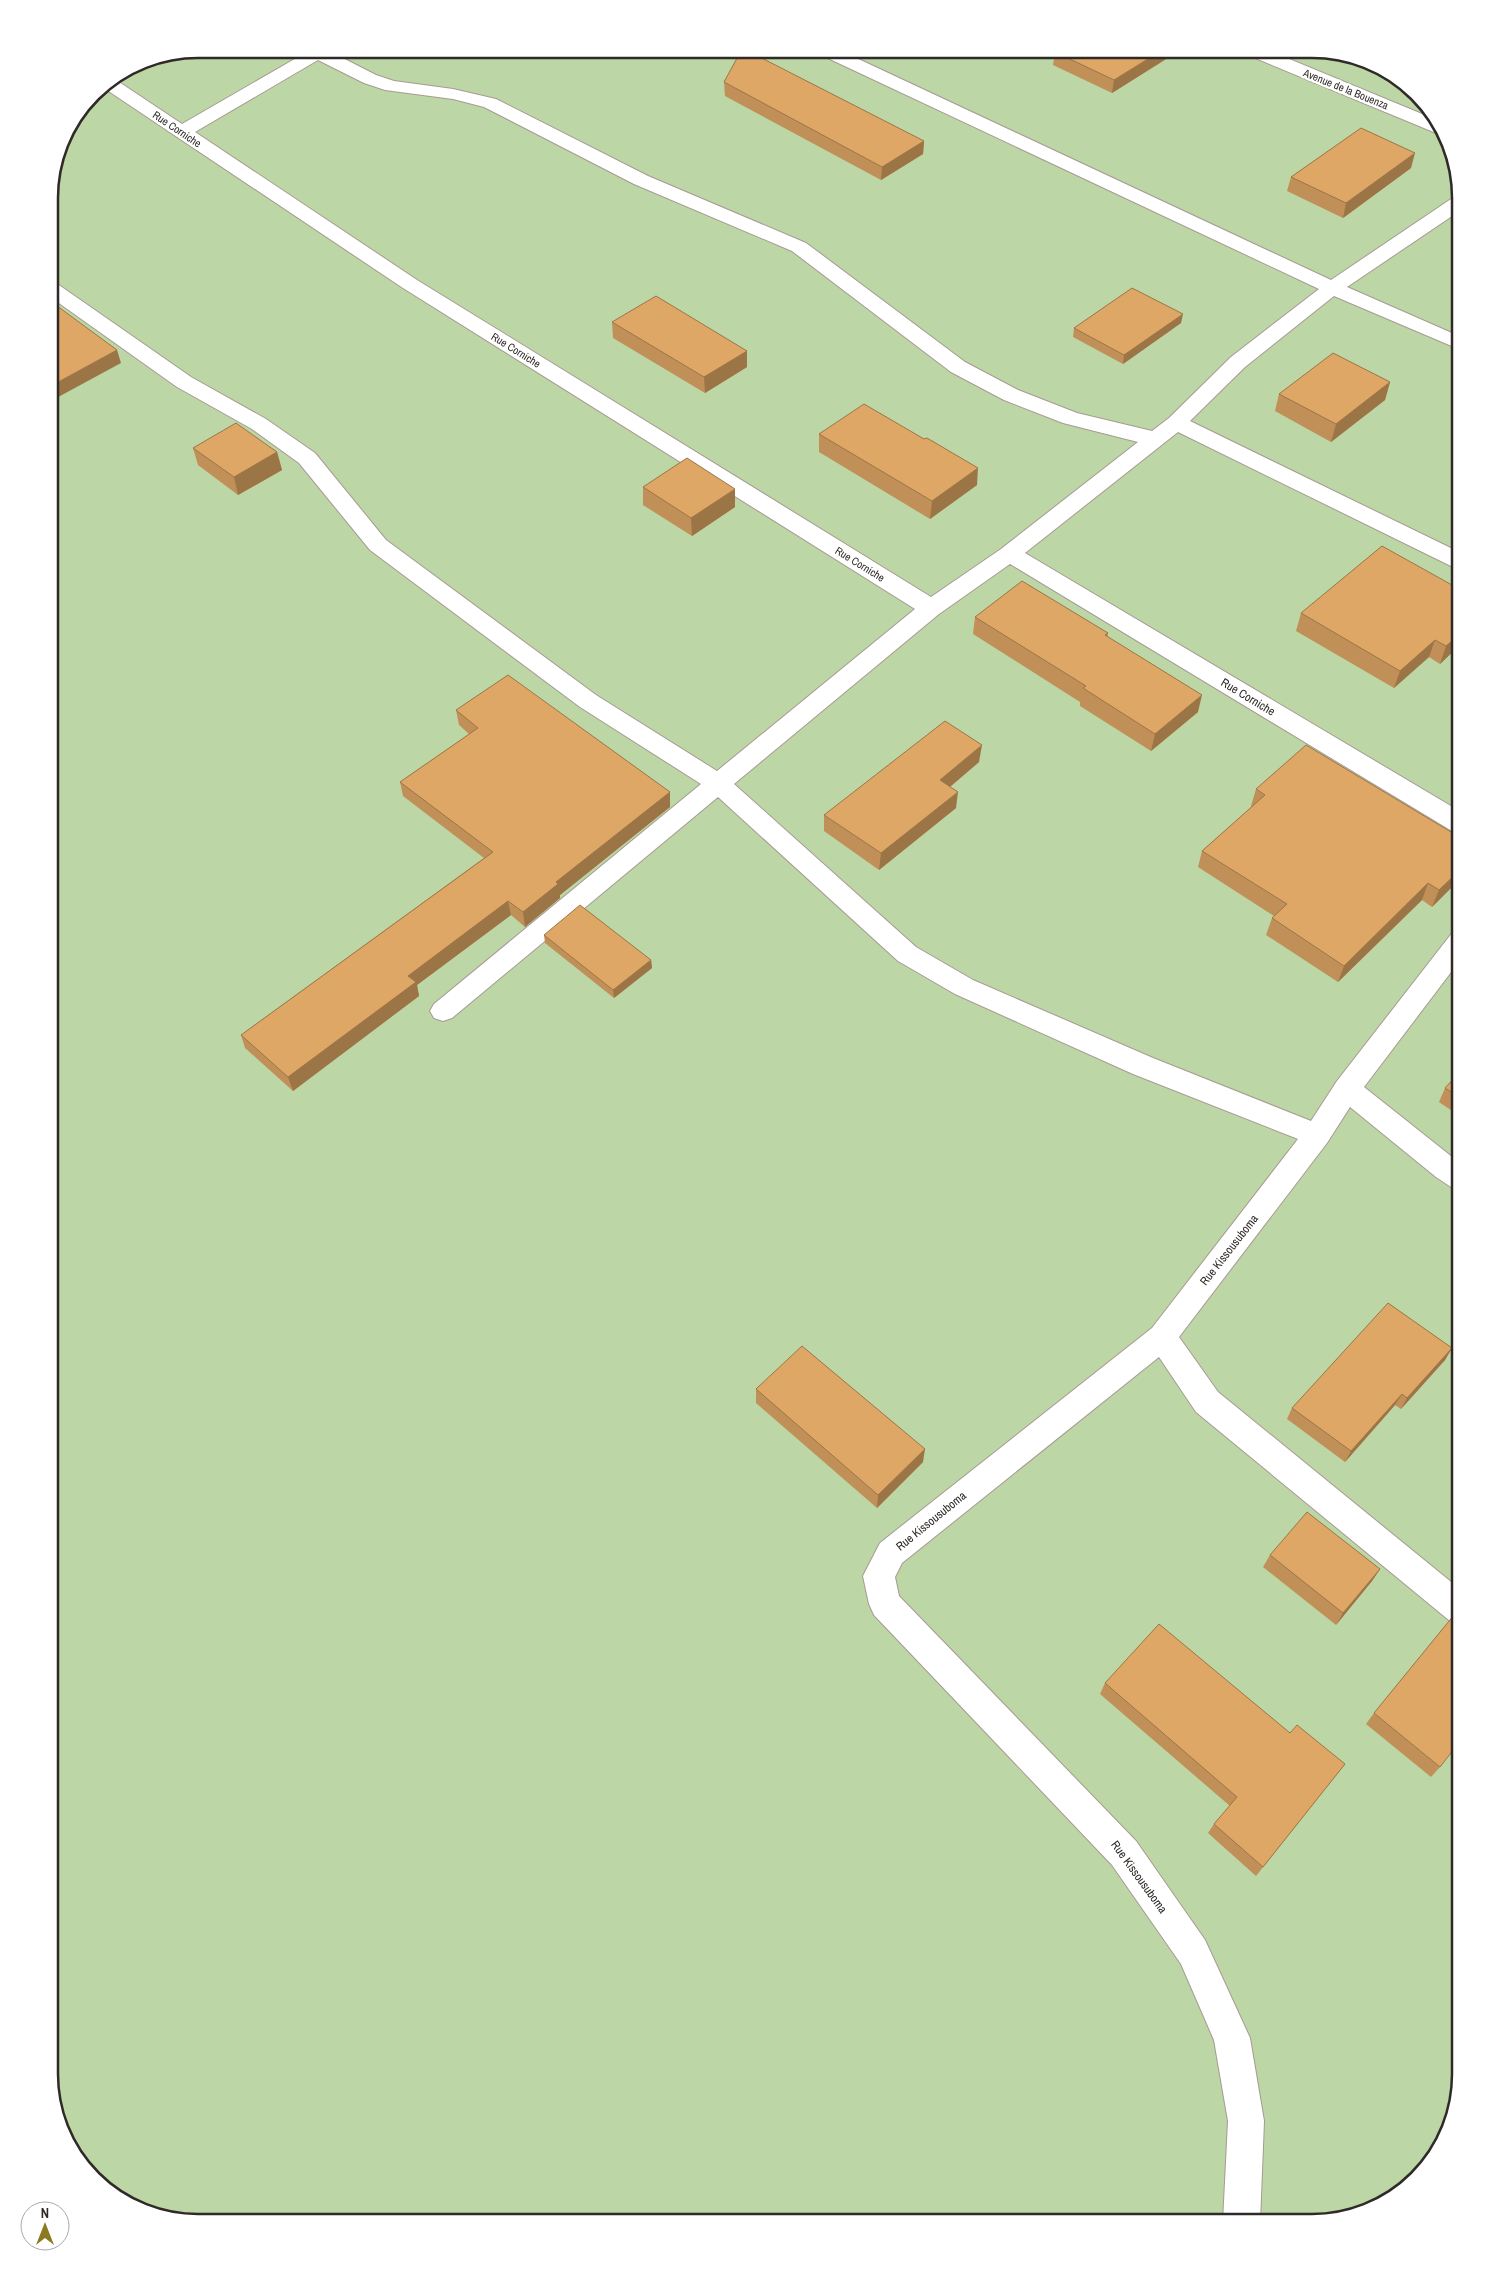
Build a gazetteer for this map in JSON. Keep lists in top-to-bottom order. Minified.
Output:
{"streets":{"street":["Avenue de la Bouenza","Rue Corniche","Rue Kissousuboma"]},"north":"top"}
